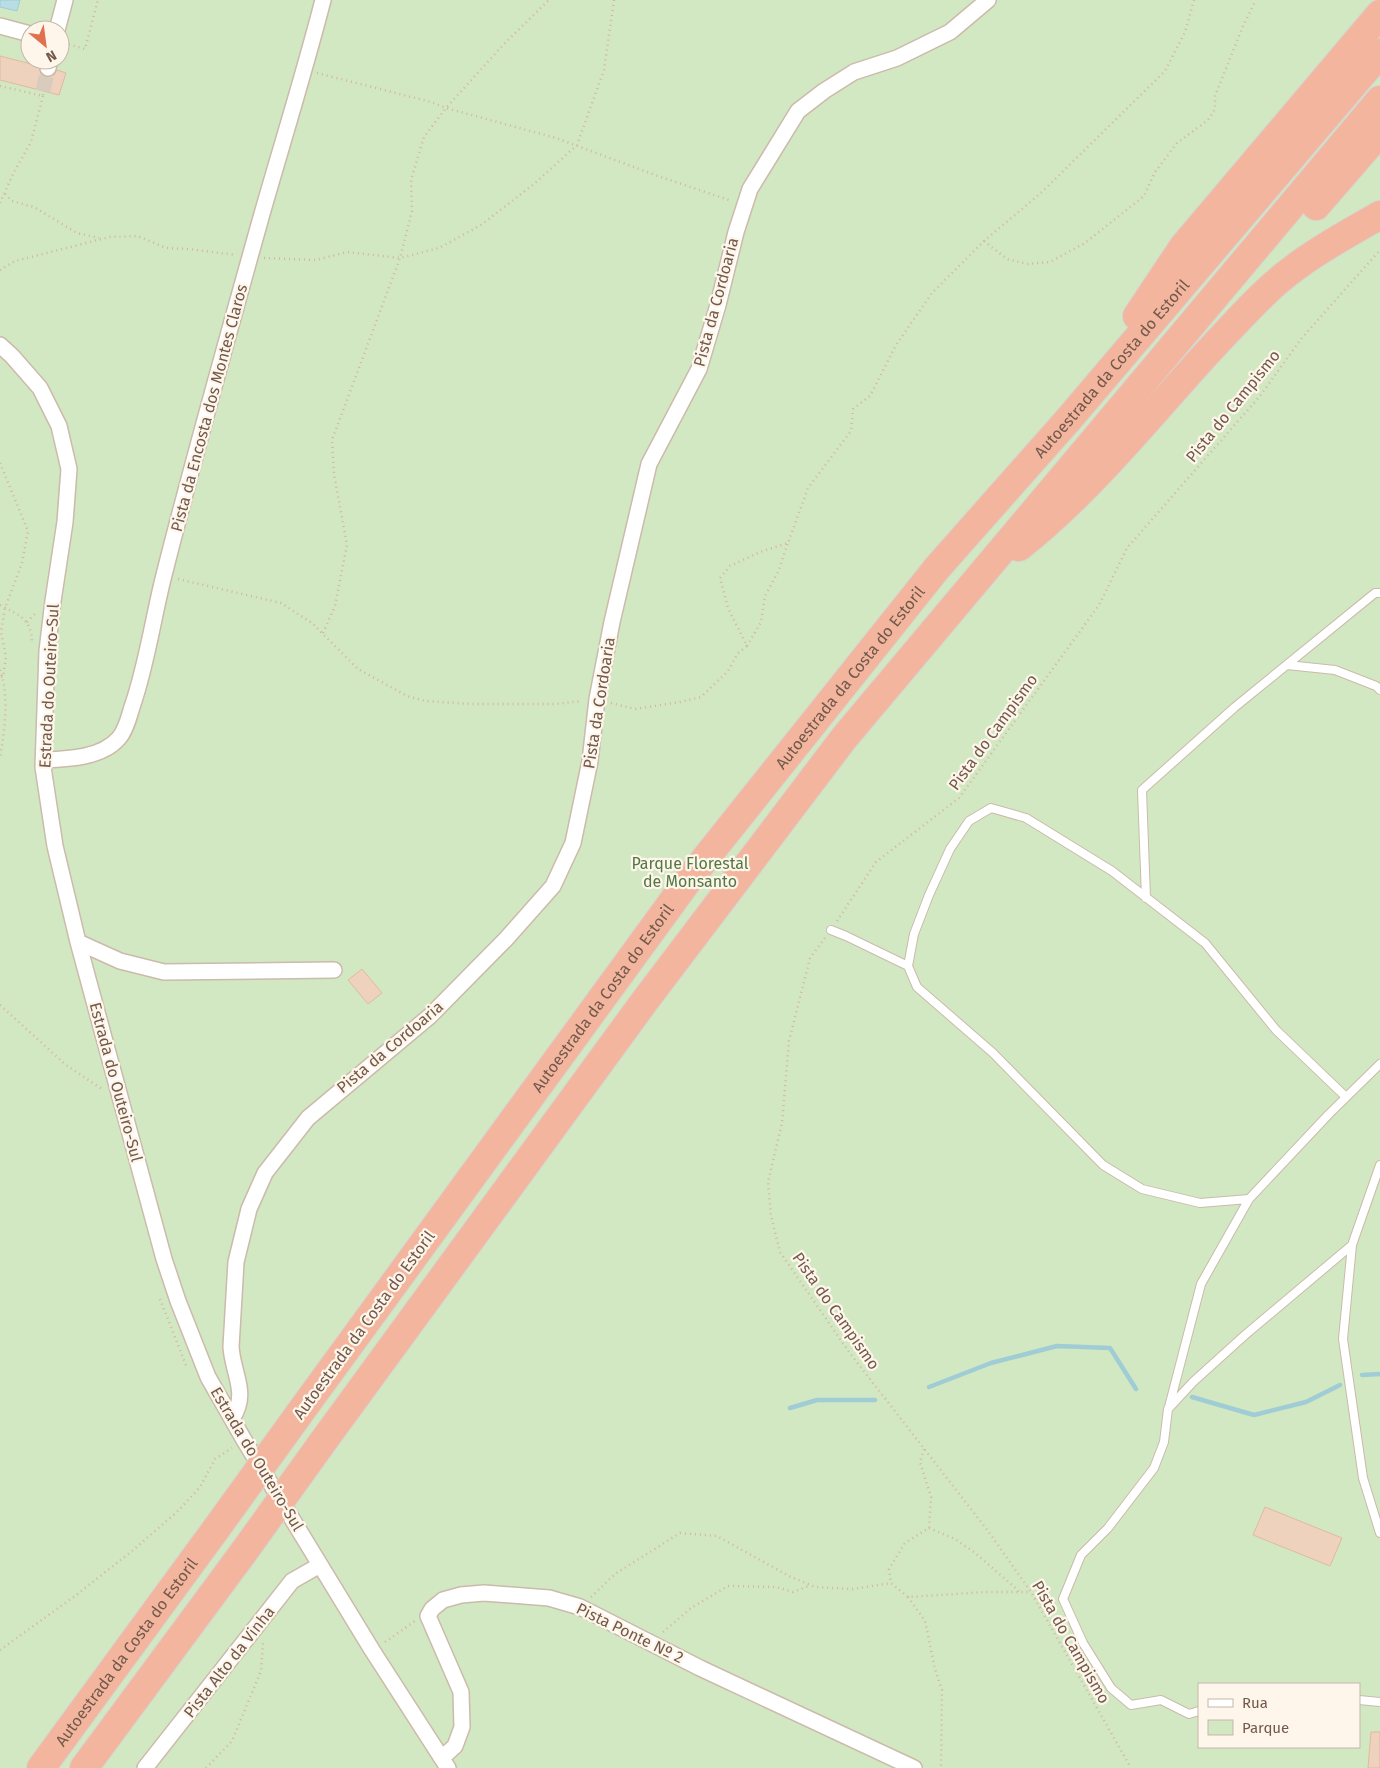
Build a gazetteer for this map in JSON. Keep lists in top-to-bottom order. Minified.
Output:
{"streets":{"highway":["Autoestrada da Costa do Estoril"],"street":["Pista da Cordoaria","Pista da Encosta dos Montes Claros","Estrada do Outeiro-Sul","Pista Ponte Nº 2","Pista Alto da Vinha"],"path":["Pista do Campismo"]},"crossings":[["Pista da Cordoaria","Estrada do Outeiro-Sul"],["Pista da Encosta dos Montes Claros","Estrada do Outeiro-Sul"],["Estrada do Outeiro-Sul","Pista Alto da Vinha"]],"parks":["Parque Florestal de Monsanto"],"legend":["Rua","Parque"],"north":"bottom right"}
